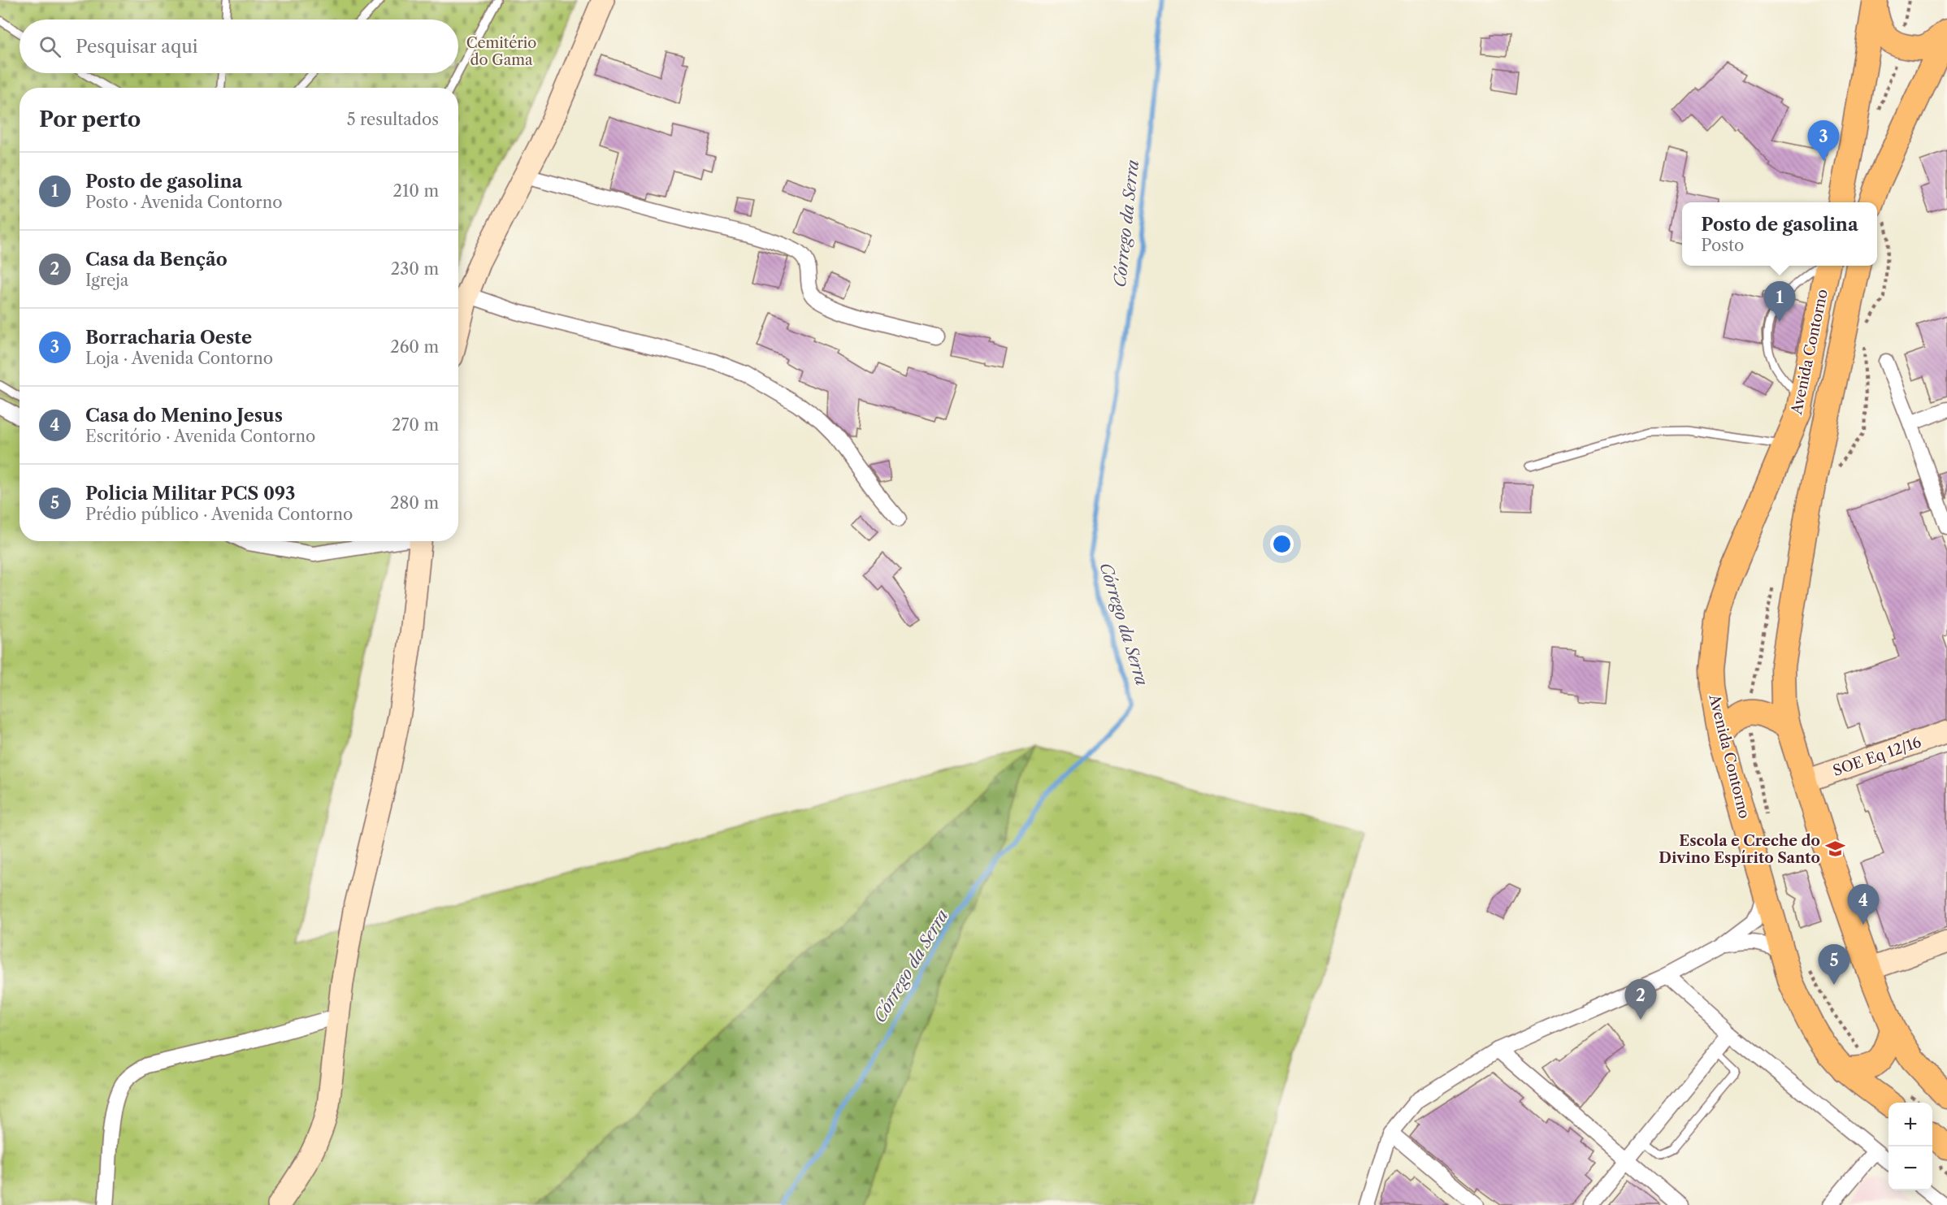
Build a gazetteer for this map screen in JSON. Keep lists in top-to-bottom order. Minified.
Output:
{"streets":{"main road":["Avenida Contorno"],"street":["SOE Eq 12/16"]},"crossings":[["Avenida Contorno","SOE Eq 12/16"]],"water":["Córrego da Serra"],"parks":["Cemitério do Gama"],"places":{"school or university":["Escola e Creche do Divino Espírito Santo"]},"page":{"search":"Pesquisar aqui","heading":["Por perto","5 resultados"],"pins":["3","1","4","5","2"],"list":[{"mark":"1","name":"Posto de gasolina","note":"Posto · Avenida Contorno","value":"210 m"},{"mark":"2","name":"Casa da Benção","note":"Igreja","value":"230 m"},{"mark":"3","name":"Borracharia Oeste","note":"Loja · Avenida Contorno","value":"260 m"},{"mark":"4","name":"Casa do Menino Jesus","note":"Escritório · Avenida Contorno","value":"270 m"},{"mark":"5","name":"Policia Militar PCS 093","note":"Prédio público · Avenida Contorno","value":"280 m"}],"popup":["Posto de gasolina","Posto"],"map_buttons":["+","−"]}}
